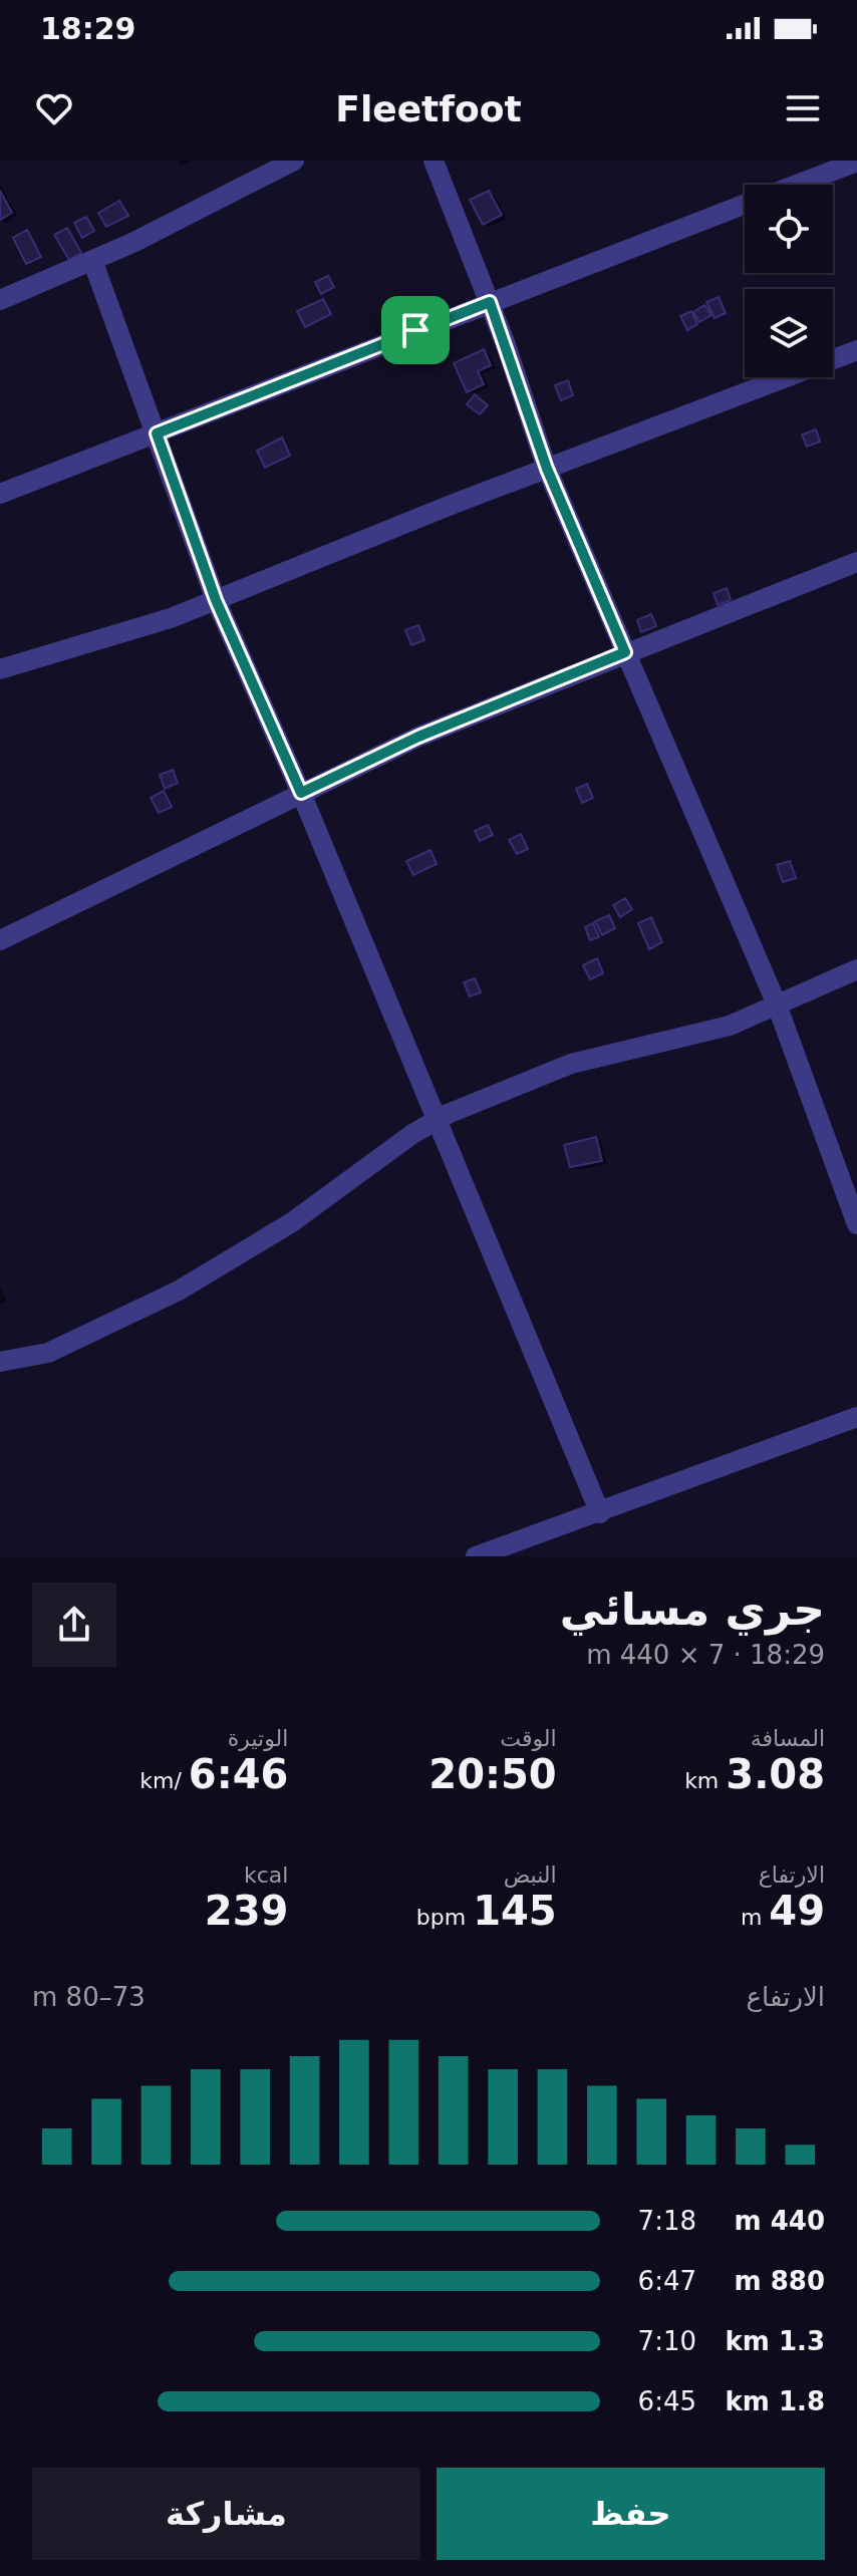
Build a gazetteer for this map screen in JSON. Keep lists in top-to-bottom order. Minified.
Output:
{"page":{"status":"18:29","header":"Fleetfoot","heading":["جري مسائي","18:29 · 7 × 440 m"],"stats":[["المسافة","3.08 km"],["الوقت","20:50"],["الوتيرة","6:46 /km"],["الارتفاع","49 m"],["النبض","145 bpm"],["kcal","239"]],"chart":["الارتفاع","73–80 m"],"list":[{"name":"440 m","note":"7:18"},{"name":"880 m","note":"6:47"},{"name":"1.3 km","note":"7:10"},{"name":"1.8 km","note":"6:45"}],"buttons":["حفظ","مشاركة"]}}
